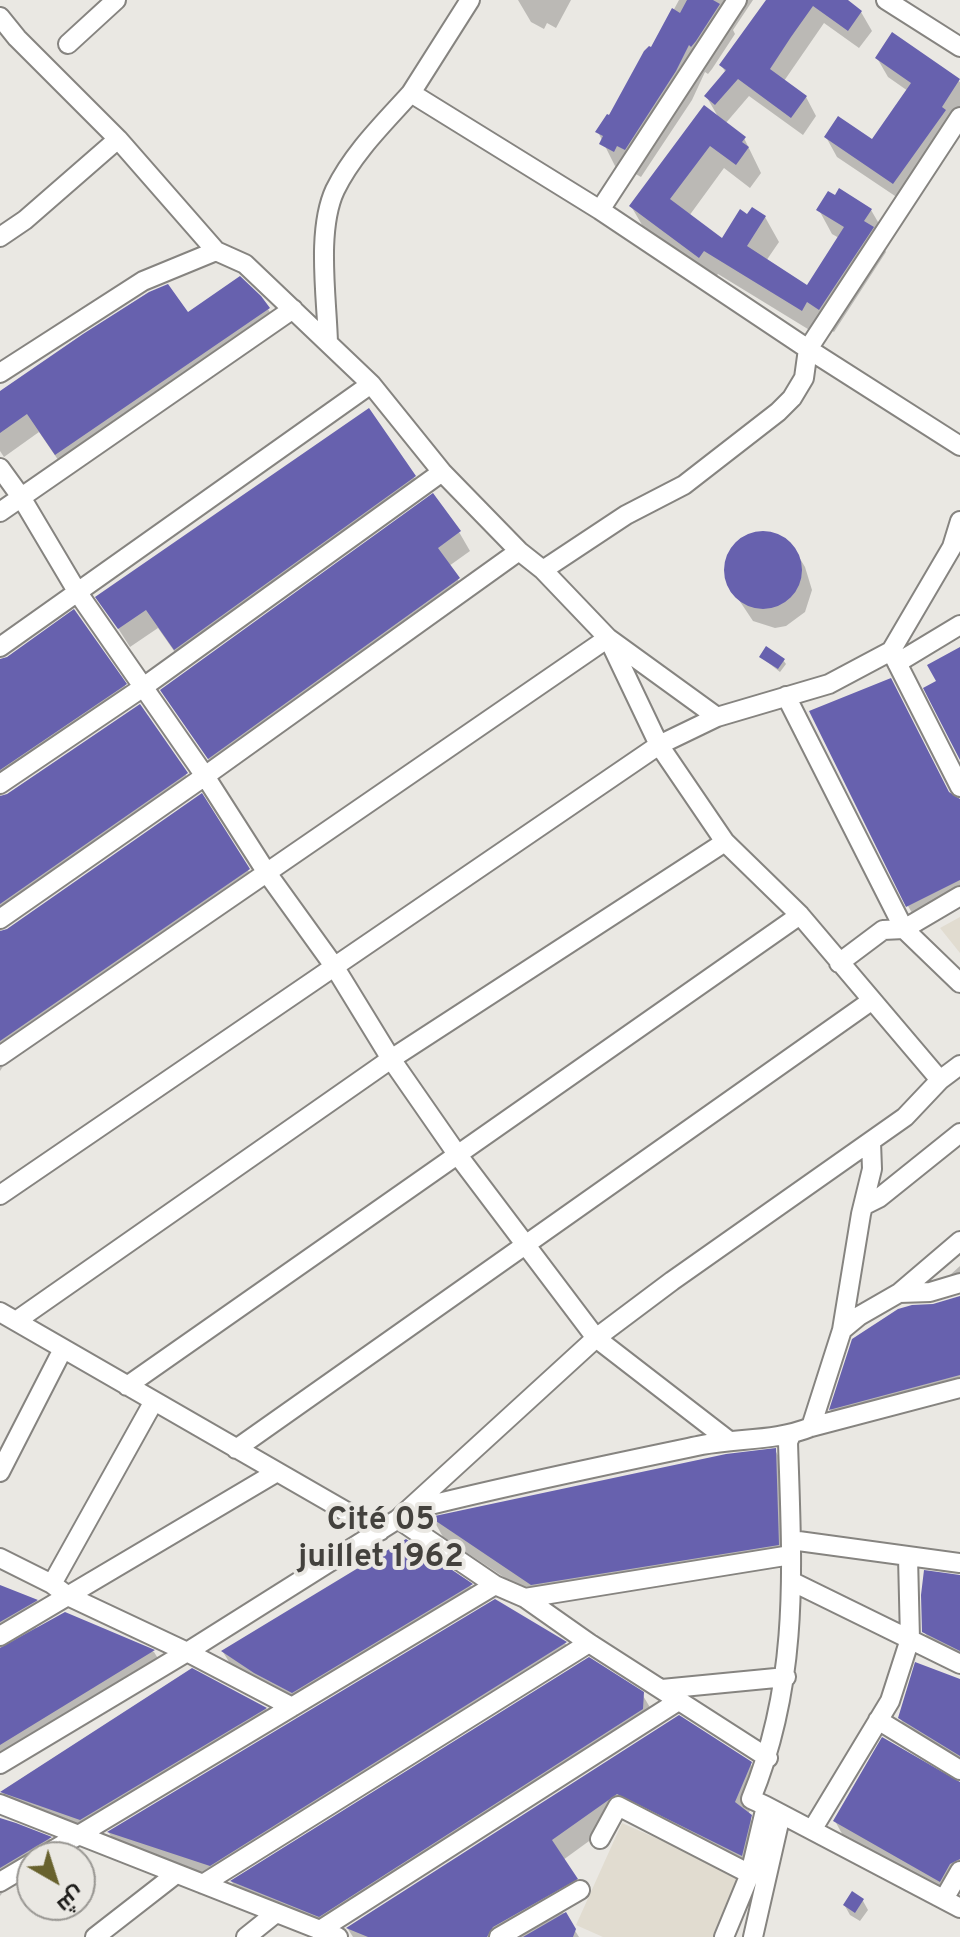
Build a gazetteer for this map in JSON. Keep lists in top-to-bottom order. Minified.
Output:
{"districts":["Cité 05 juillet 1962"],"north":"bottom right"}
